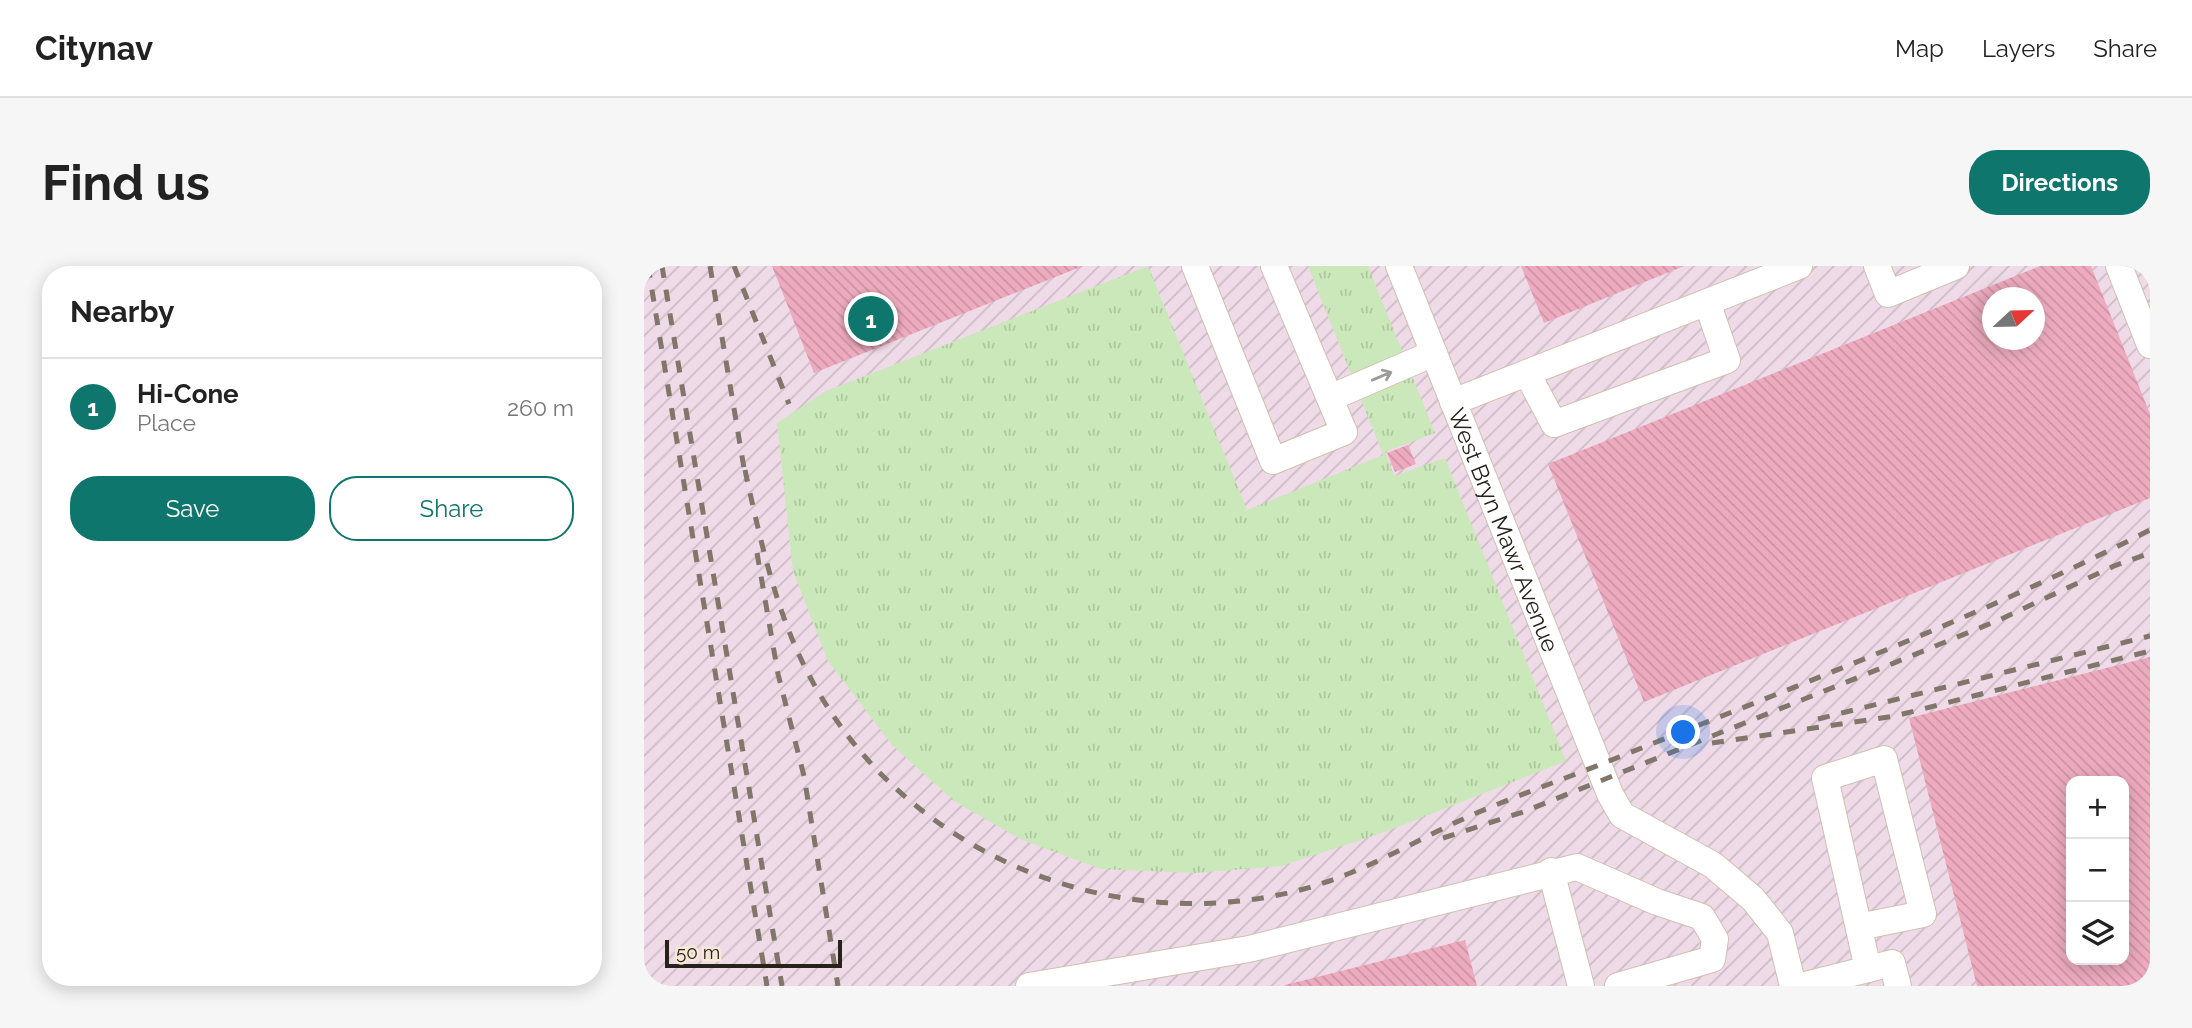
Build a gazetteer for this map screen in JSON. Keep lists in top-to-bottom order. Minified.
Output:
{"streets":{"street":["West Bryn Mawr Avenue"]},"scale_bar":"50 m","north":"right","page":{"header":"Citynav","nav":["Map","Layers","Share"],"buttons":["Directions",["Save","Share"]],"title":"Find us","heading":"Nearby","pins":"1","list":[{"mark":"1","name":"Hi-Cone","note":"Place","value":"260 m"}],"map_buttons":["+","−"],"scale":"50 m"}}
